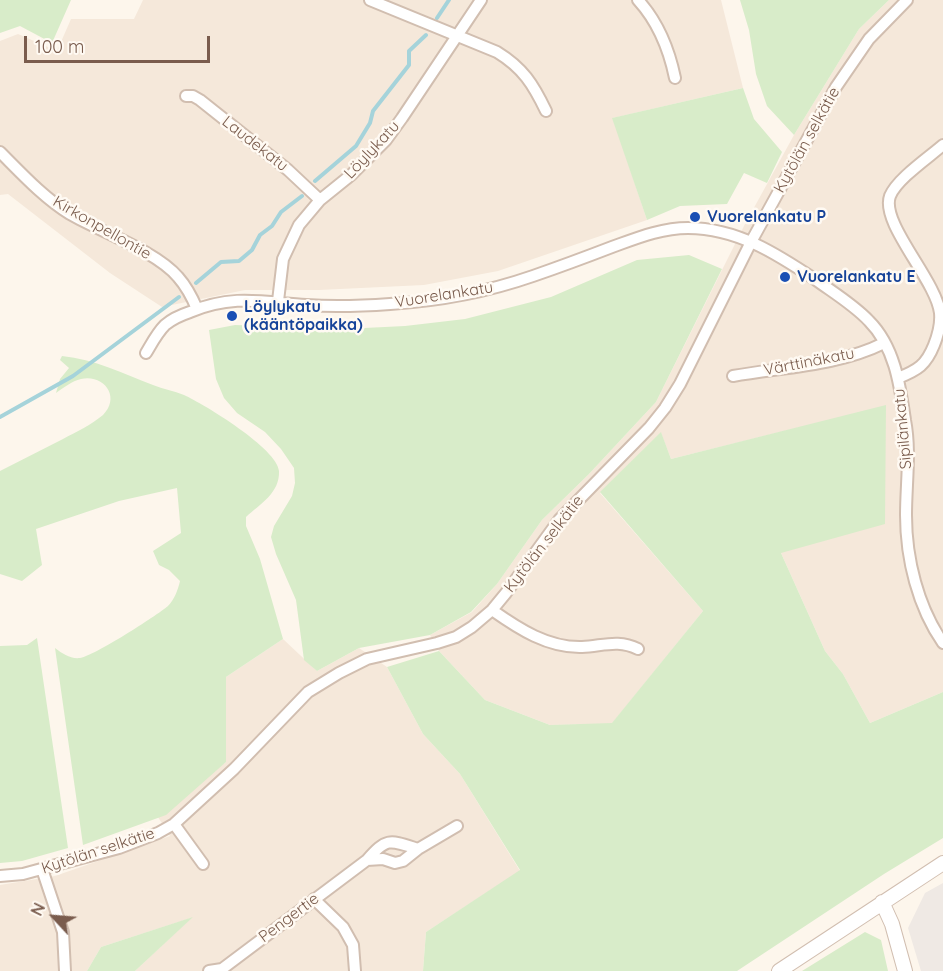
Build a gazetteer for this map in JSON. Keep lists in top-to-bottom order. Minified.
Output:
{"streets":{"street":["Kytölän selkätie","Laudekatu","Löylykatu","Kirkonpellontie","Vuorelankatu","Värttinäkatu","Sipilänkatu","Pengertie"]},"crossings":[["Kytölän selkätie","Vuorelankatu"],["Kytölän selkätie","Sipilänkatu"],["Laudekatu","Löylykatu"],["Löylykatu","Vuorelankatu"],["Kirkonpellontie","Vuorelankatu"],["Vuorelankatu","Sipilänkatu"],["Värttinäkatu","Sipilänkatu"]],"places":["Vuorelankatu P","Vuorelankatu E","Löylykatu (kääntöpaikka)"],"scale_bar":"100 m","north":"top left"}
